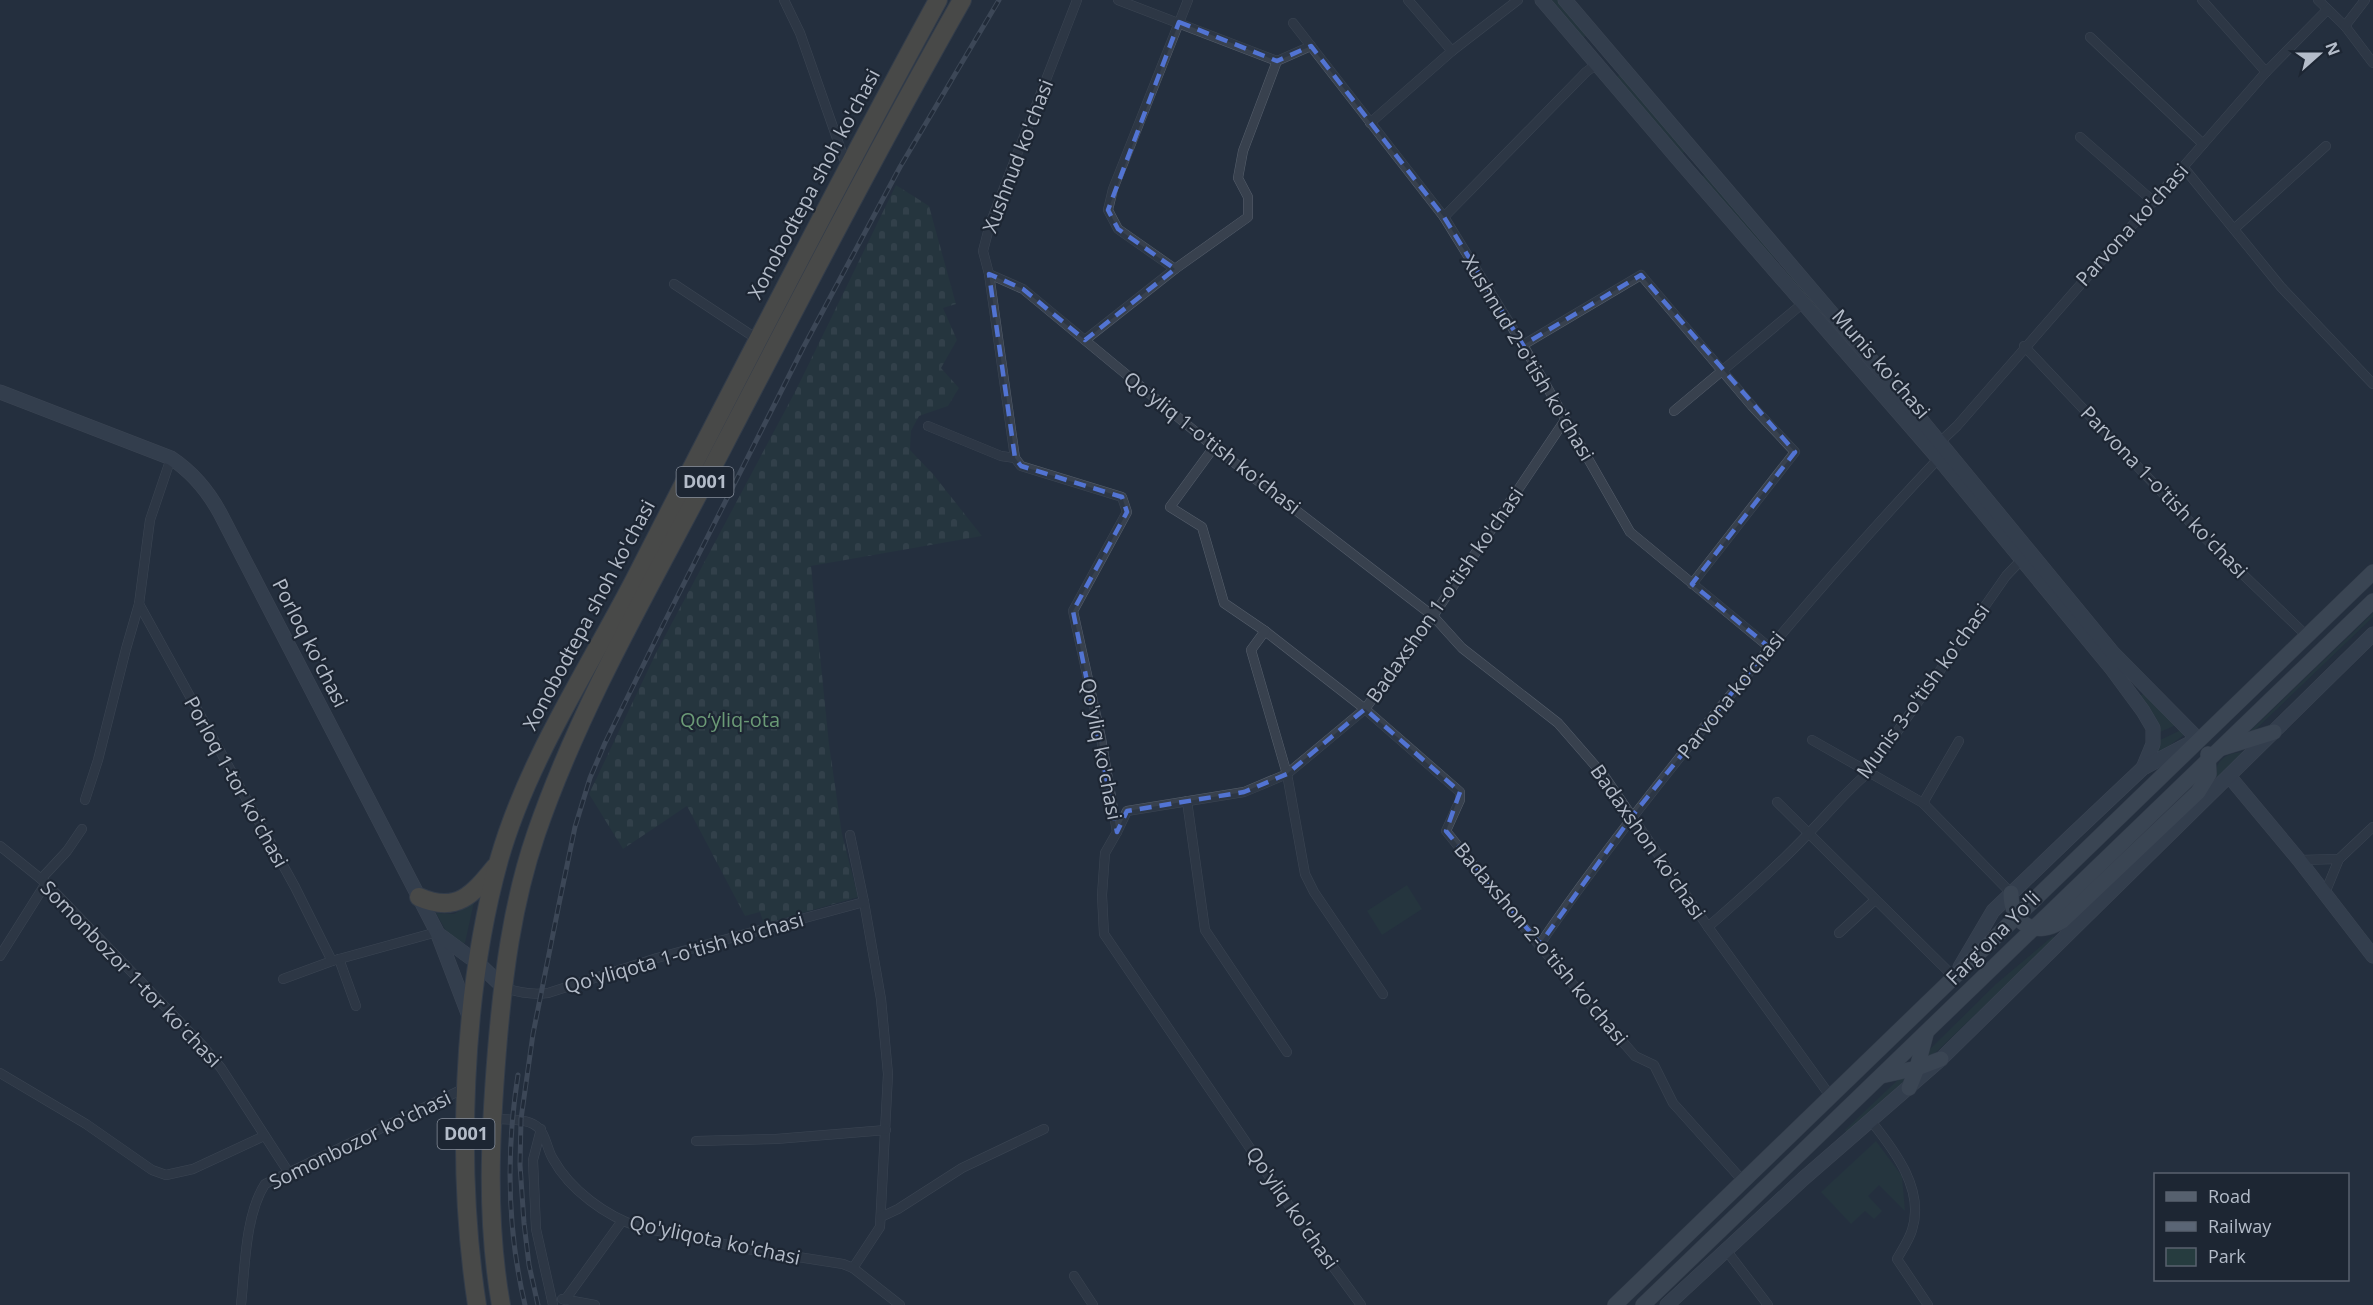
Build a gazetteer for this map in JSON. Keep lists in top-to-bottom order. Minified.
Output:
{"streets":{"highway":["Xonobodtepa shoh ko'chasi","D001"],"main road":["Farg'ona Yo'li"],"street":["Xushnud ko'chasi","Parvona ko'chasi","Xushnud 2-o'tish ko'chasi","Munis ko'chasi","Qo'yliq 1-o'tish ko'chasi","Parvona 1-o'tish ko'chasi","Badaxshon 1-o'tish ko'chasi","Porloq ko'chasi","Munis 3-o'tish ko'chasi","Qo'yliq ko'chasi","Porloq 1-tor koʻchasi","Badaxshon ko'chasi","Badaxshon 2-o'tish ko'chasi","Qo'yliqota 1-o'tish ko'chasi","Somonbozor 1-tor koʻchasi","Somonbozor ko'chasi","Qo'yliqota ko'chasi"]},"crossings":[["Xushnud ko'chasi","Qo'yliq 1-o'tish ko'chasi"],["Xushnud ko'chasi","Qo'yliq ko'chasi"],["Xonobodtepa shoh ko'chasi","Porloq ko'chasi"],["Xonobodtepa shoh ko'chasi","Qo'yliqota 1-o'tish ko'chasi"],["Xonobodtepa shoh ko'chasi","Somonbozor ko'chasi"],["Parvona ko'chasi","Xushnud 2-o'tish ko'chasi"],["Parvona ko'chasi","Munis ko'chasi"],["Parvona ko'chasi","Parvona 1-o'tish ko'chasi"],["Parvona ko'chasi","Badaxshon ko'chasi"],["Parvona ko'chasi","Badaxshon 2-o'tish ko'chasi"],["Xushnud 2-o'tish ko'chasi","Badaxshon 1-o'tish ko'chasi"],["Munis ko'chasi","Munis 3-o'tish ko'chasi"],["Munis ko'chasi","Farg'ona Yo'li"],["Qo'yliq 1-o'tish ko'chasi","Badaxshon 1-o'tish ko'chasi"],["Qo'yliq 1-o'tish ko'chasi","Badaxshon ko'chasi"],["Parvona 1-o'tish ko'chasi","Farg'ona Yo'li"],["Badaxshon 1-o'tish ko'chasi","Qo'yliq ko'chasi"],["Badaxshon 1-o'tish ko'chasi","Badaxshon ko'chasi"],["Badaxshon 1-o'tish ko'chasi","Badaxshon 2-o'tish ko'chasi"],["Munis 3-o'tish ko'chasi","Badaxshon ko'chasi"],["Badaxshon ko'chasi","Farg'ona Yo'li"],["Farg'ona Yo'li","Badaxshon 2-o'tish ko'chasi"],["Somonbozor 1-tor koʻchasi","Somonbozor ko'chasi"]],"parks":["Qo‘yliq-ota"],"legend":["Road","Railway","Park"],"north":"right"}
